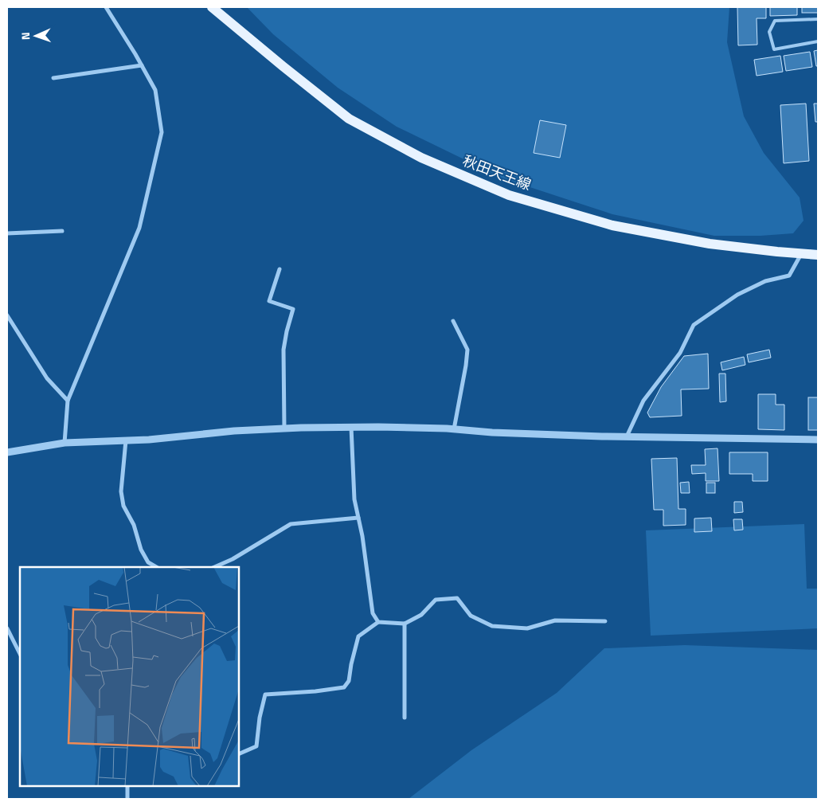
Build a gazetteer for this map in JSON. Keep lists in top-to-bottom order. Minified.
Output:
{"streets":{"main road":["秋田天王線"]},"north":"left"}
